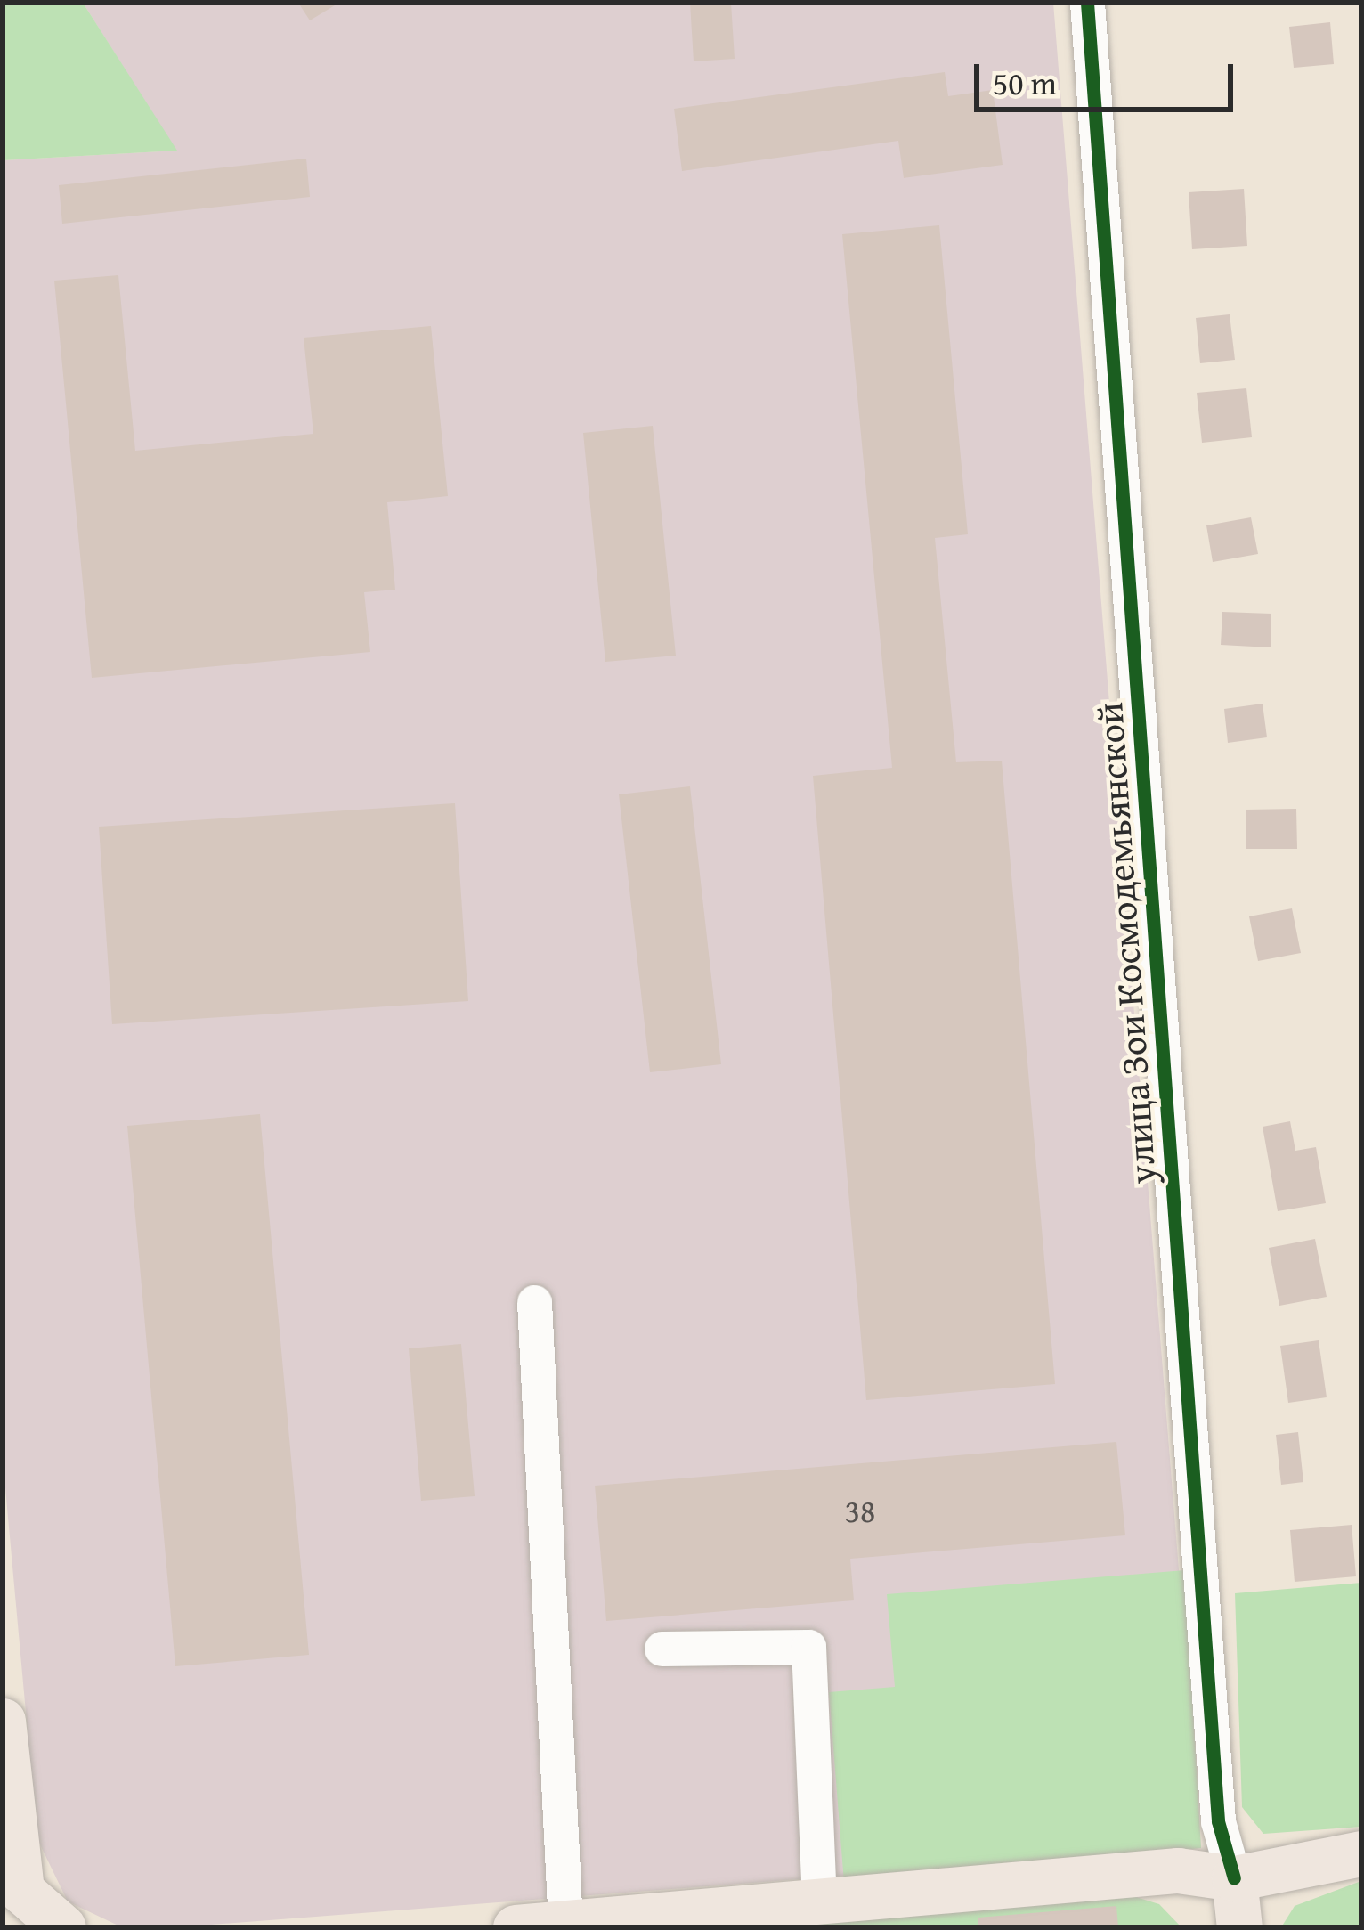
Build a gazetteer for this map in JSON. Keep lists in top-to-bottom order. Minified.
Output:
{"streets":{"main road":["улица Зои Космодемьянской"]},"house_numbers":["38"],"scale_bar":"50 m"}
